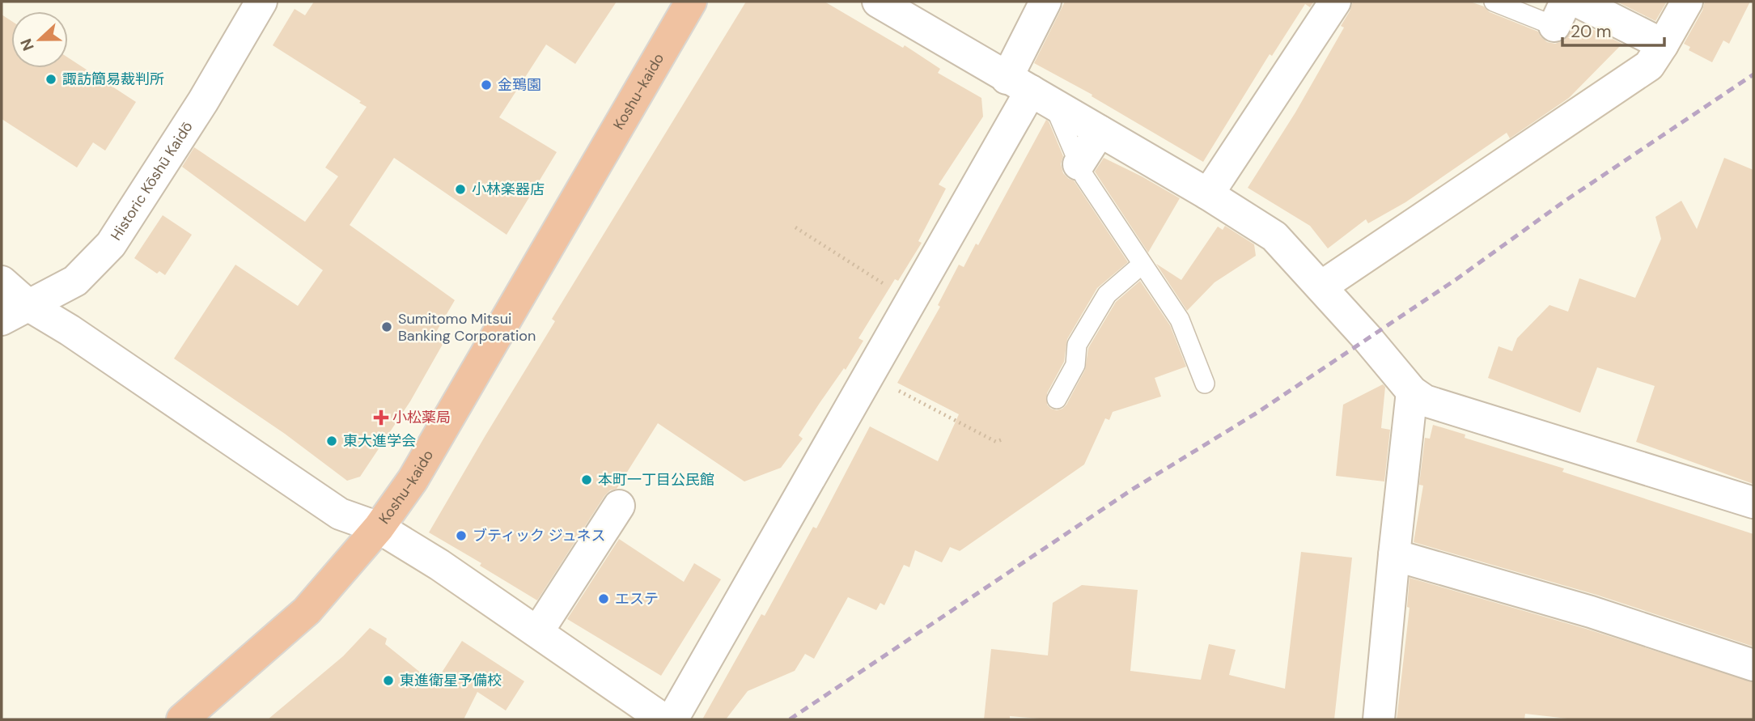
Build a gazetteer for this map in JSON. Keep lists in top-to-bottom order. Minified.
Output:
{"streets":{"highway":["Koshu-kaido"],"street":["Historic Kōshū Kaidō"]},"places":{"other":["諏訪簡易裁判所","金鵄園","小林楽器店","Sumitomo Mitsui Banking Corporation","東大進学会","本町一丁目公民館","ブティック ジュネス","エステ","東進衛星予備校"],"health":["小松薬局"]},"scale_bar":"20 m","north":"left"}
